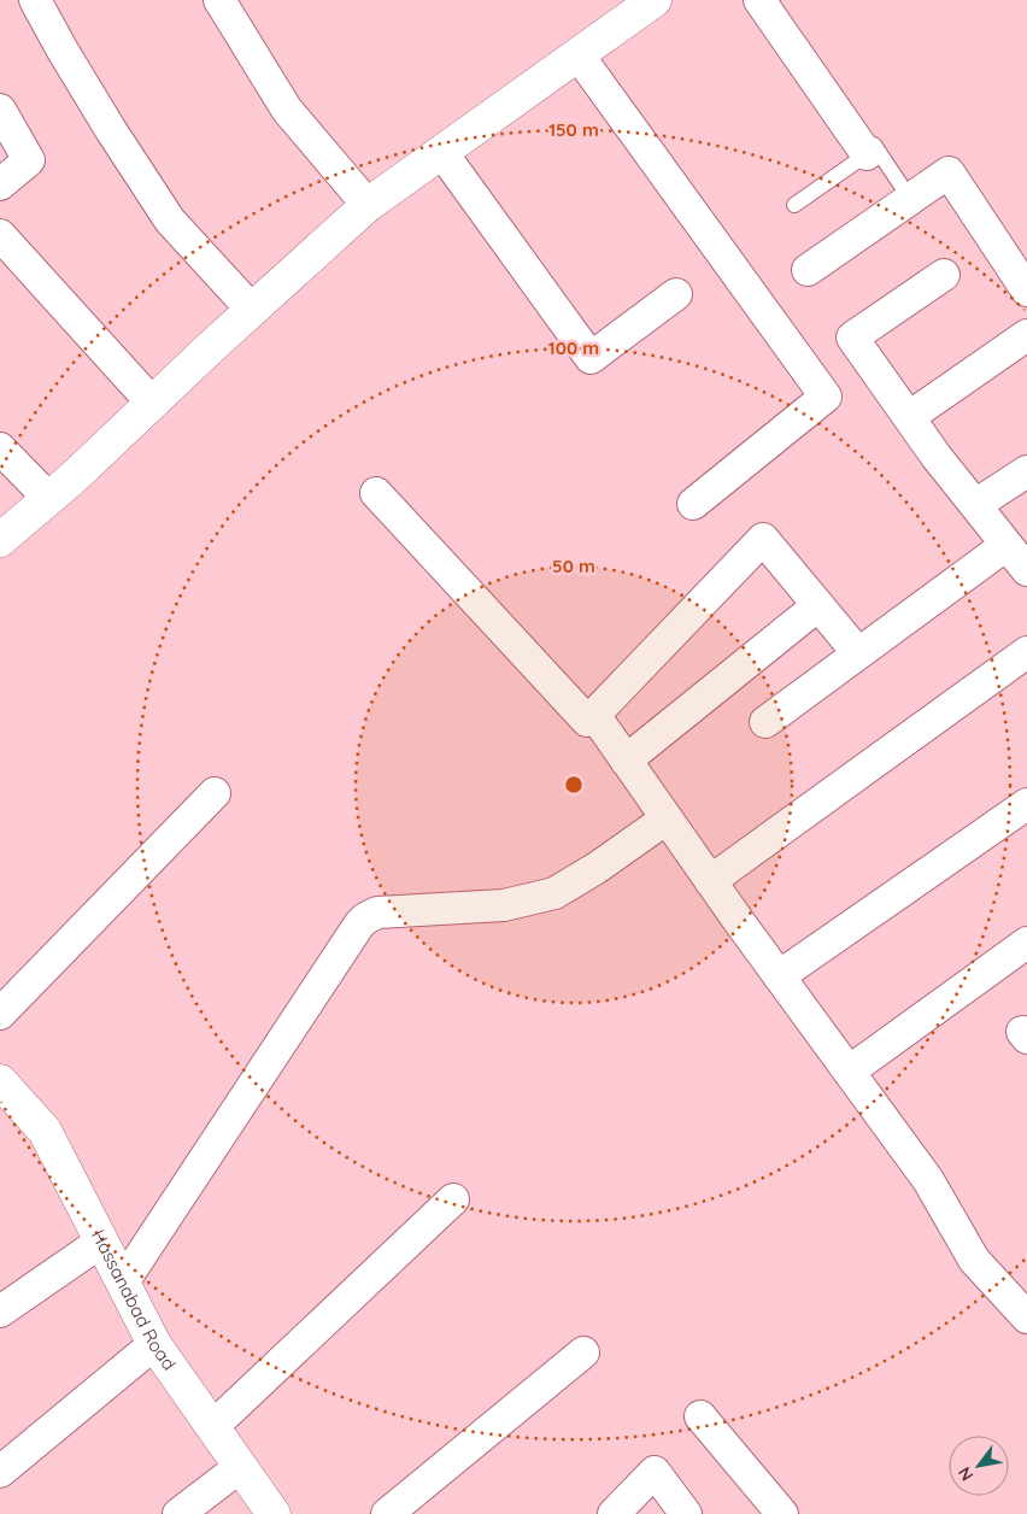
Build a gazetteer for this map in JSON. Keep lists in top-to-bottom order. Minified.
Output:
{"streets":{"street":["Hassanabad Road"]},"north":"bottom left","rings":["150 m","100 m","50 m"]}
